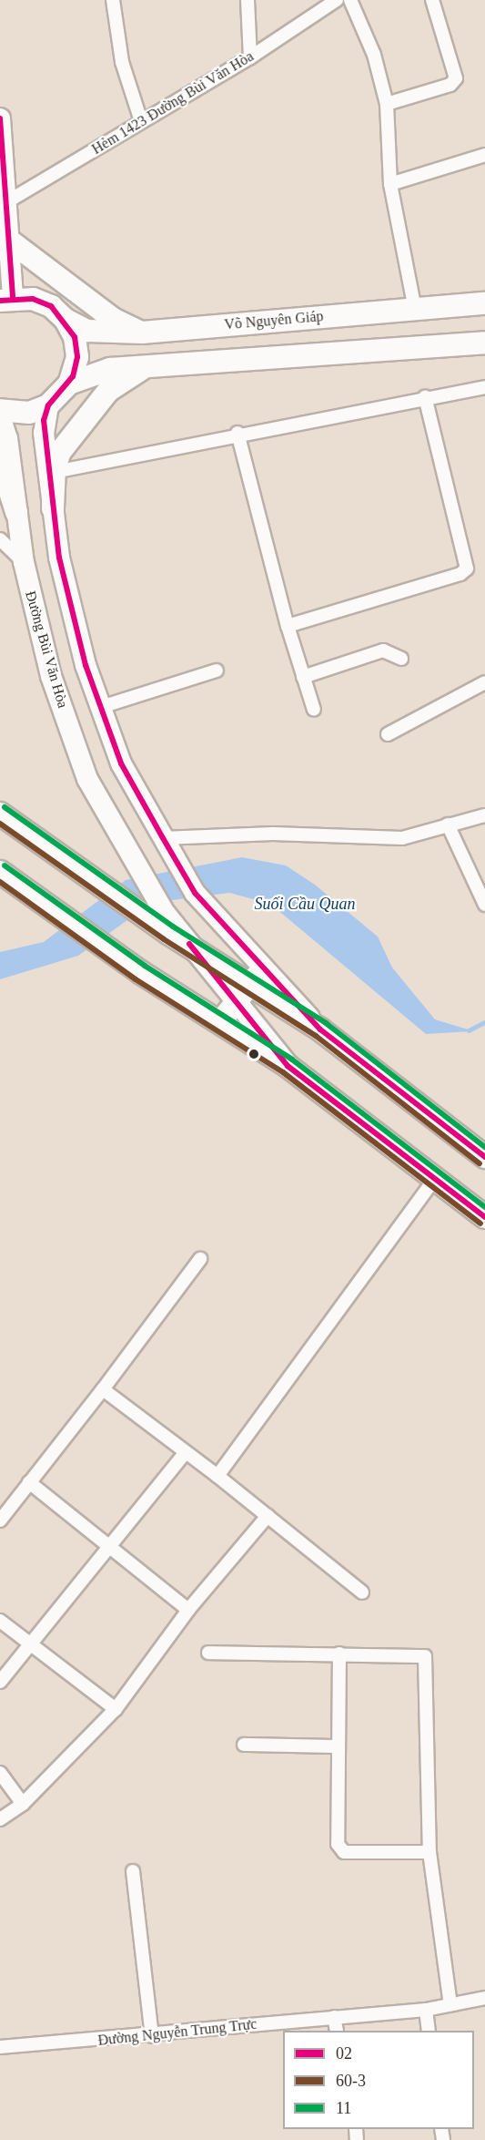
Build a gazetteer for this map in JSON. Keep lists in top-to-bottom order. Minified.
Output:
{"streets":{"highway":["Võ Nguyên Giáp"],"main road":["Đường Bùi Văn Hòa"],"street":["Hẻm 1423 Đường Bùi Văn Hòa","Đường Nguyễn Trung Trực"]},"water":["Suối Cầu Quan"],"lines":["transit line 02","transit line 11","transit line 60-3"],"legend":["02","60-3","11"]}
